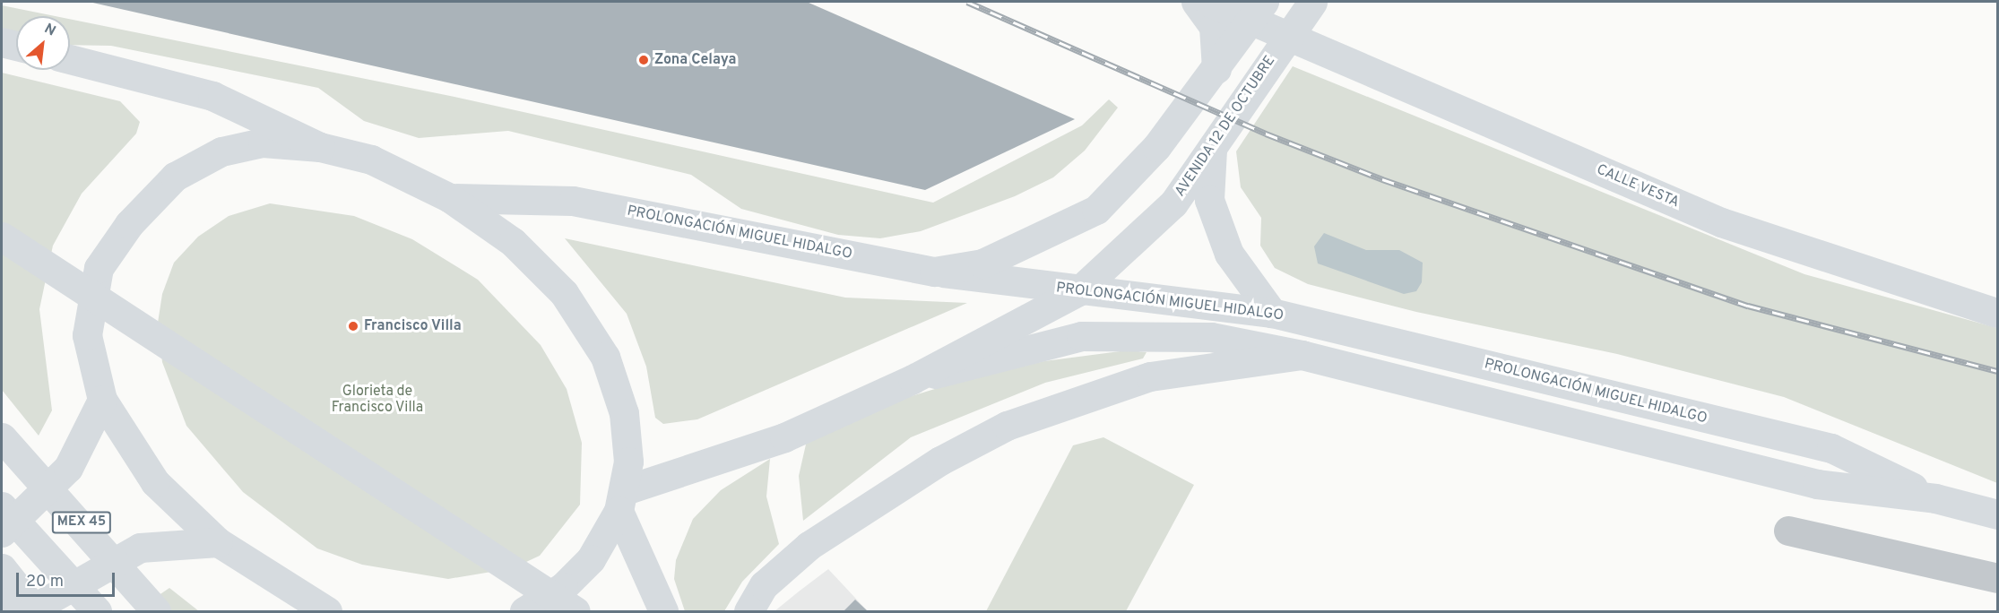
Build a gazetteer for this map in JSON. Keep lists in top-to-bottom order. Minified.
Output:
{"streets":{"main road":["AVENIDA 12 DE OCTUBRE","CALLE VESTA","PROLONGACIÓN MIGUEL HIDALGO","MEX 45"]},"crossings":[["AVENIDA 12 DE OCTUBRE","CALLE VESTA"],["AVENIDA 12 DE OCTUBRE","PROLONGACIÓN MIGUEL HIDALGO"]],"parks":["Glorieta de Francisco Villa"],"places":["Zona Celaya","Francisco Villa"],"scale_bar":"20 m","north":"top right"}
